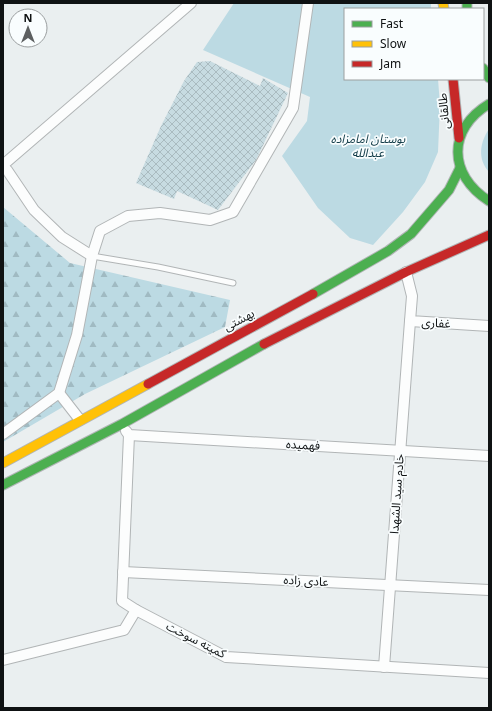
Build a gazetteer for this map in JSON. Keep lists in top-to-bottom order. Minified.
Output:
{"streets":{"main road":["طالقانی","بهشتی"],"street":["غفاری","فهمیده","خادم سید الشهدا","عادی زاده","کمیته سوخت"]},"crossings":[["طالقانی","بهشتی"],["غفاری","خادم سید الشهدا"],["فهمیده","خادم سید الشهدا"],["فهمیده","کمیته سوخت"],["خادم سید الشهدا","عادی زاده"],["خادم سید الشهدا","کمیته سوخت"],["عادی زاده","کمیته سوخت"]],"parks":["بوستان امامزاده عبدالله"],"legend":["Fast","Slow","Jam"],"north":"top"}
